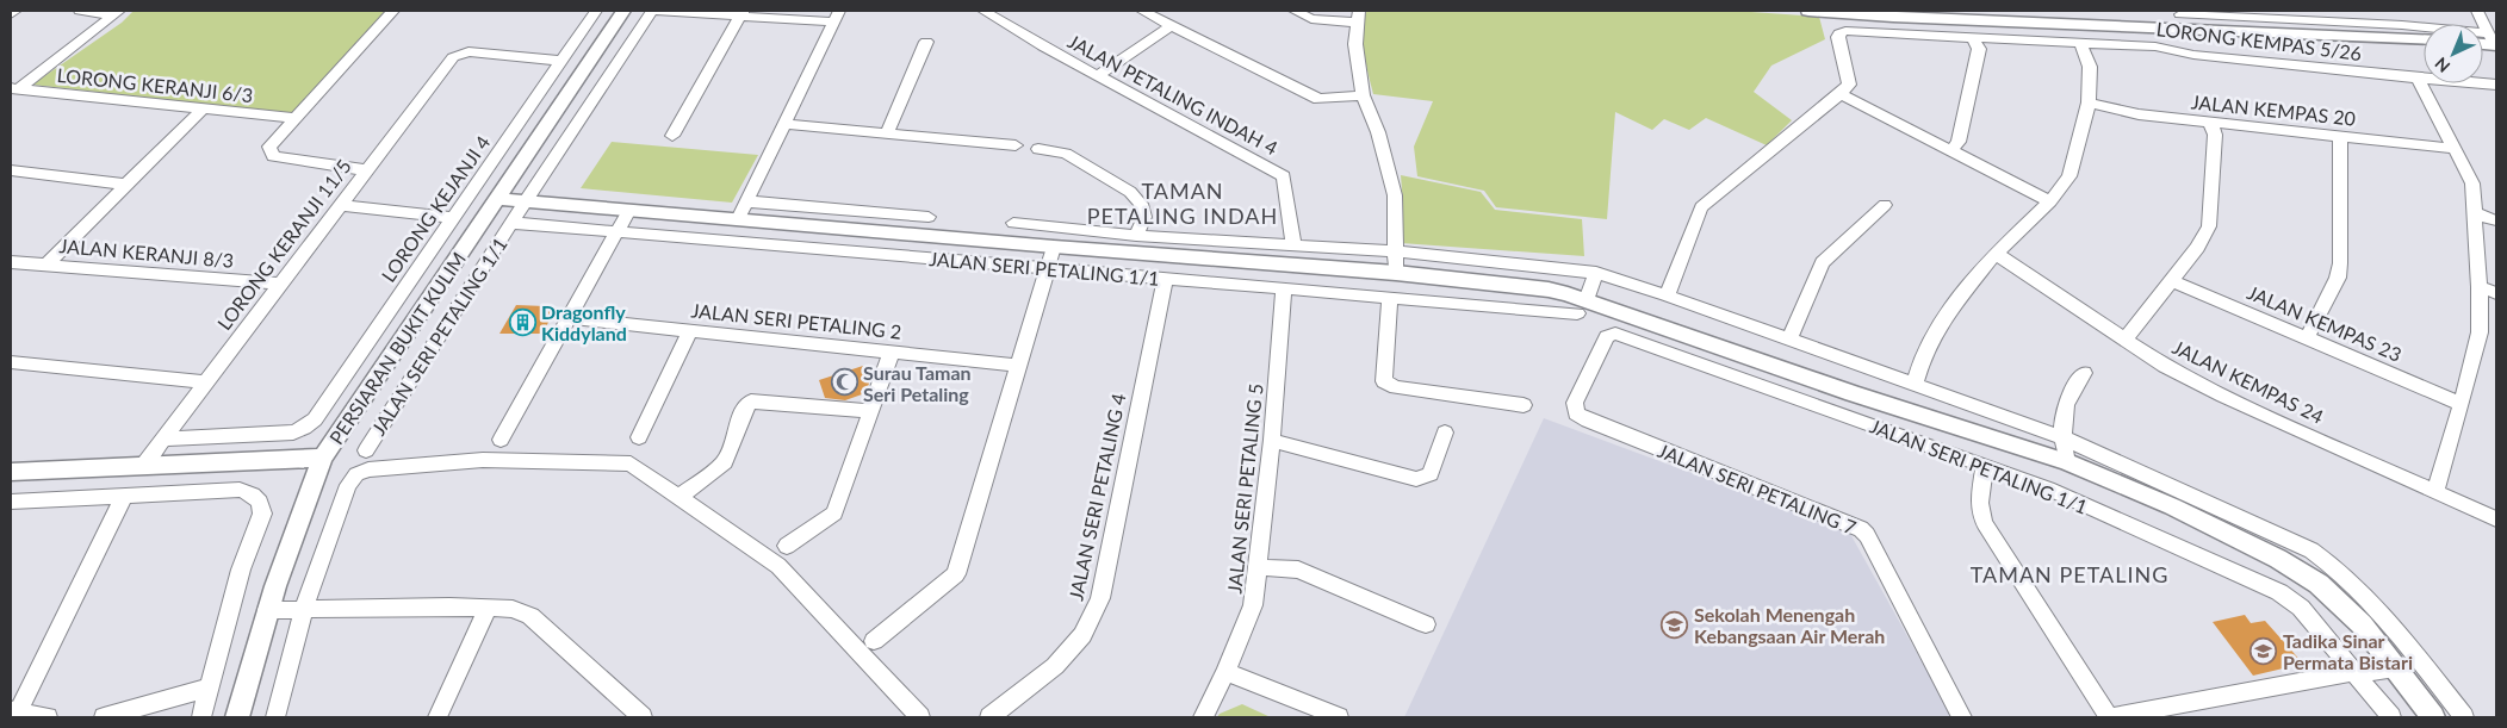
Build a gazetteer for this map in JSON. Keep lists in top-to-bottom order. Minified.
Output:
{"streets":{"street":["LORONG KEMPAS 5/26","LORONG KERANJI 6/3","JALAN PETALING INDAH 4","JALAN KEMPAS 20","LORONG KEJANJI 4","LORONG KERANJI 11/5","JALAN KERANJI 8/3","JALAN SERI PETALING 1/1","JALAN SERI PETALING 2","JALAN KEMPAS 23","PERSIARAN BUKIT KULIM","JALAN KEMPAS 24","JALAN SERI PETALING 5","JALAN SERI PETALING 7","JALAN SERI PETALING 4"]},"crossings":[["LORONG KEJANJI 4","LORONG KERANJI 11/5"],["LORONG KERANJI 11/5","JALAN KERANJI 8/3"],["JALAN SERI PETALING 1/1","JALAN SERI PETALING 5"],["JALAN SERI PETALING 1/1","JALAN SERI PETALING 7"],["JALAN SERI PETALING 1/1","JALAN SERI PETALING 4"]],"districts":["TAMAN PETALING INDAH","TAMAN PETALING"],"places":{"building":["Dragonfly Kiddyland"],"mosque":["Surau Taman Seri Petaling"],"school or university":["Sekolah Menengah Kebangsaan Air Merah","Tadika Sinar Permata Bistari"]},"north":"bottom left"}
